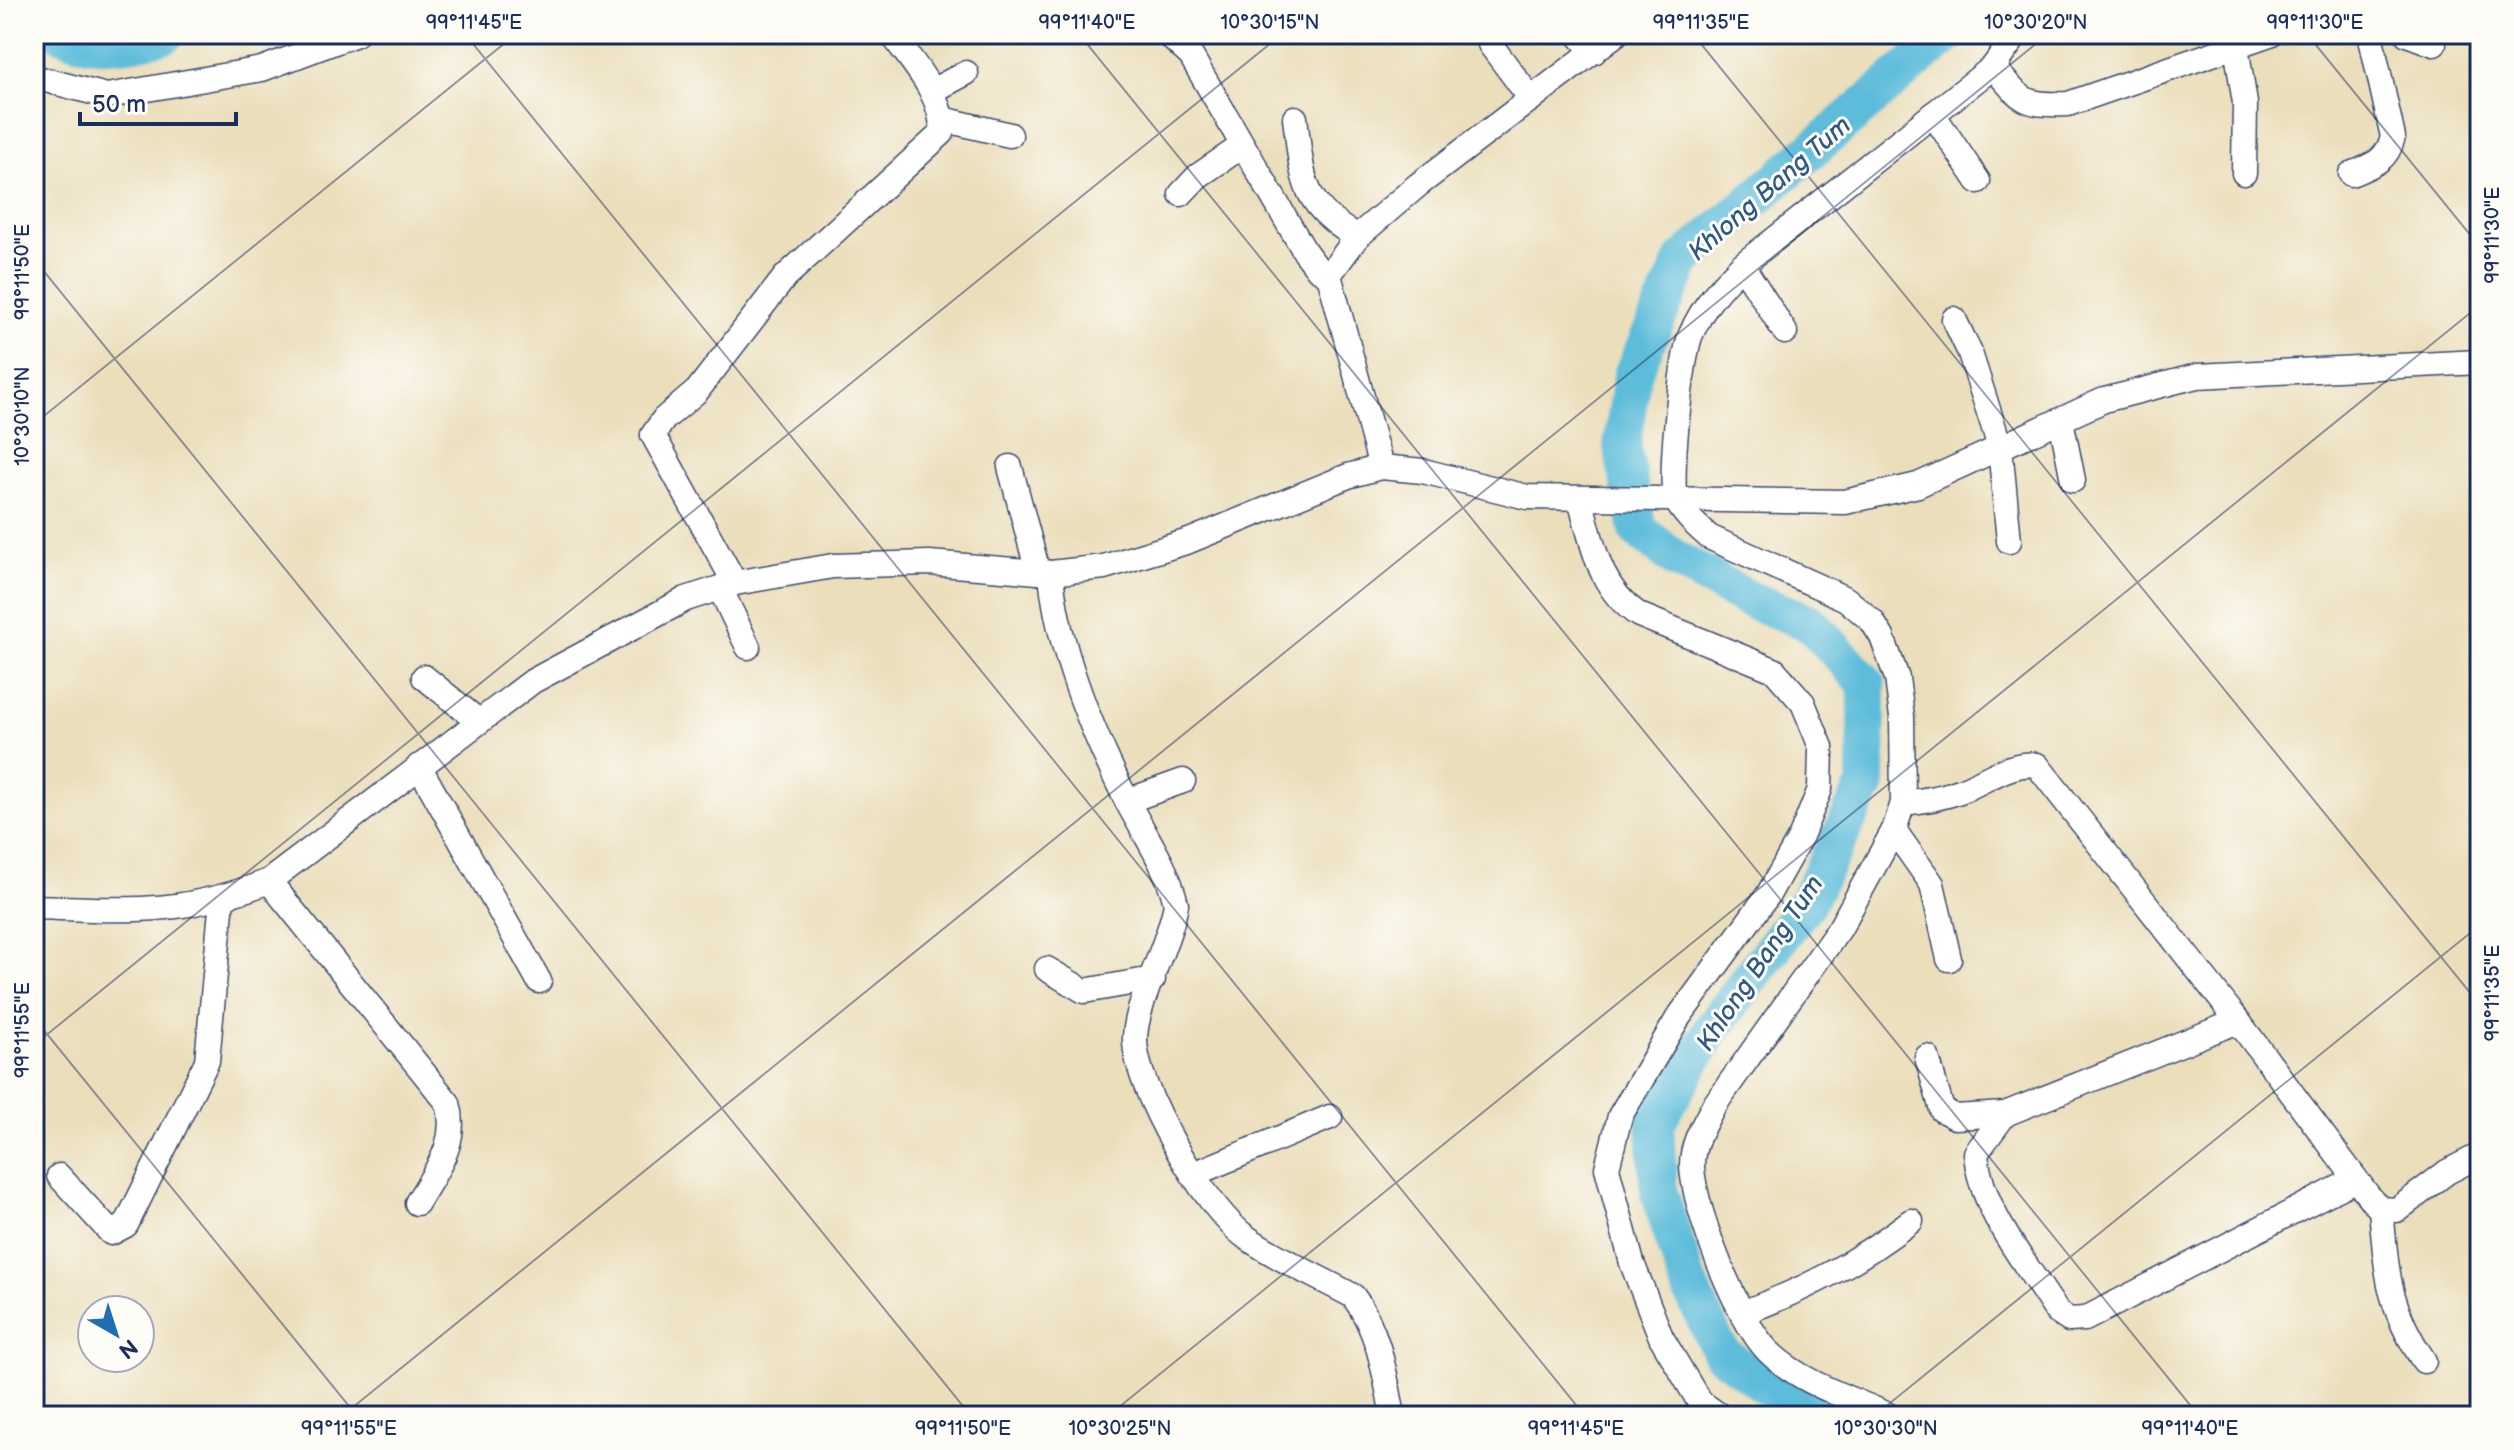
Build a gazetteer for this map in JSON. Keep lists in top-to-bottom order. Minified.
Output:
{"water":["Khlong Bang Tum"],"scale_bar":"50 m","north":"bottom right","coordinates":["99°11'45\"E","99°11'40\"E","10°30'15\"N","99°11'35\"E","10°30'20\"N","99°11'30\"E","99°11'50\"E","10°30'10\"N","99°11'55\"E","10°30'25\"N","10°30'30\"N"]}
